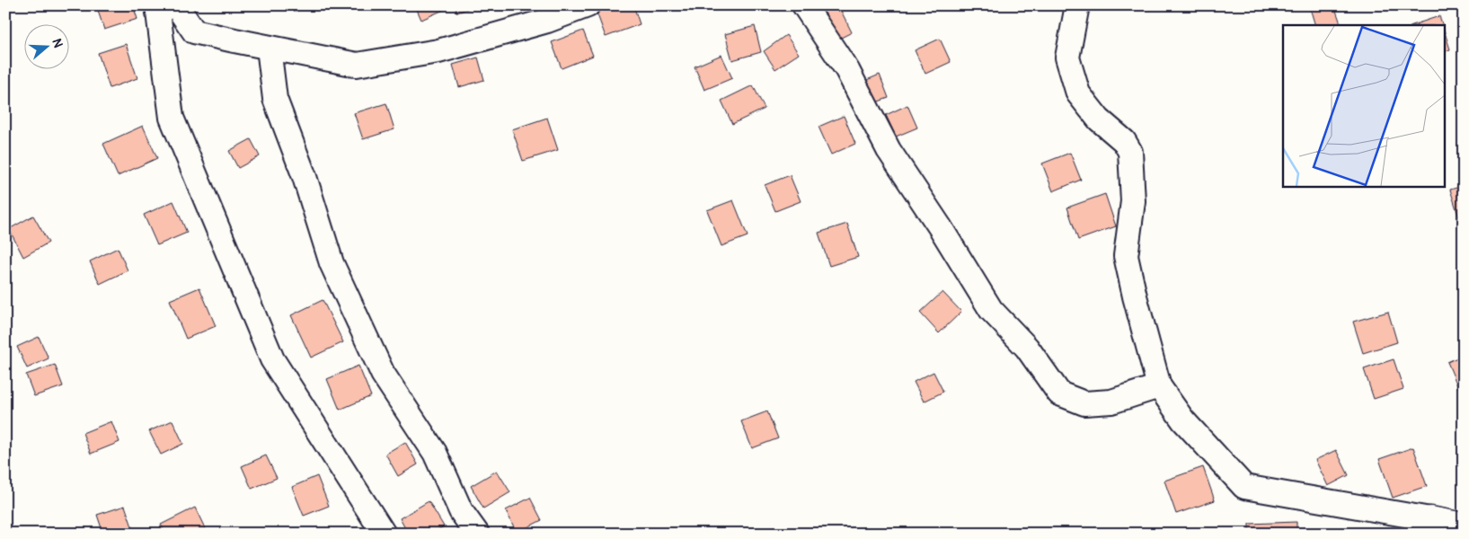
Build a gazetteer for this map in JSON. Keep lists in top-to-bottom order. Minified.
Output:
{"north":"right"}
